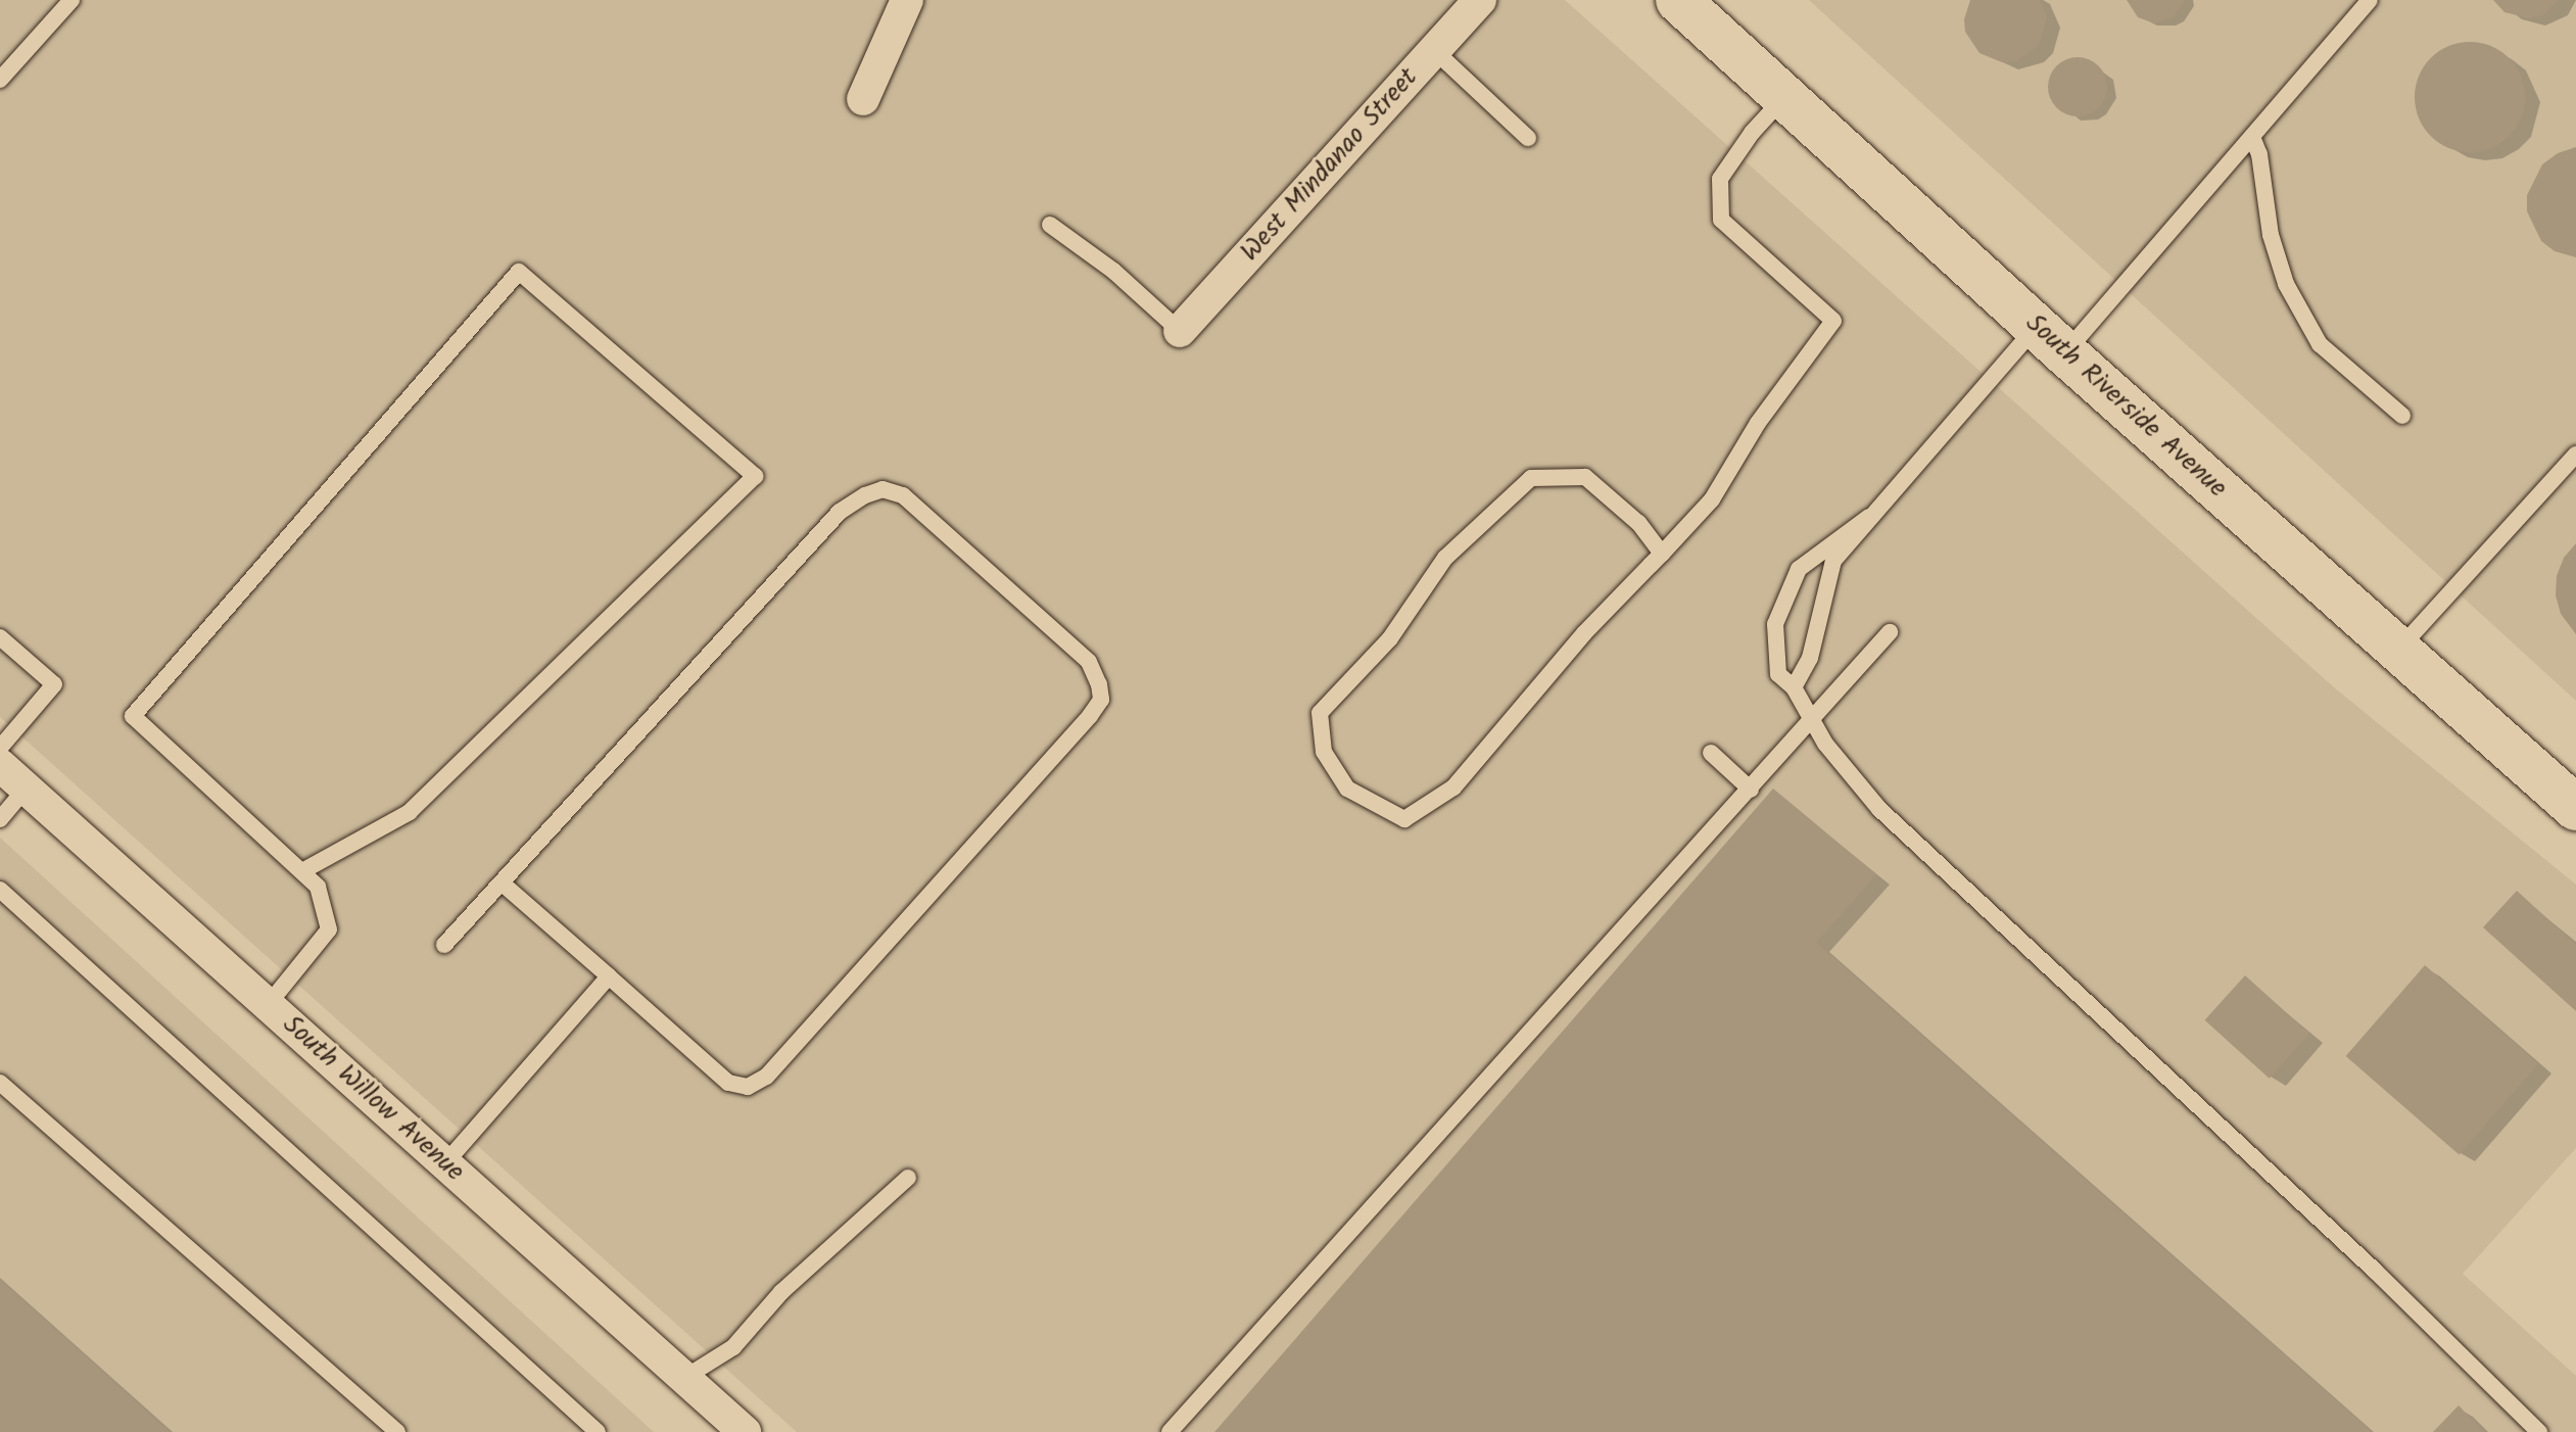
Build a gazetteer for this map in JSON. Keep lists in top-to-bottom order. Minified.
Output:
{"streets":{"main road":["South Riverside Avenue"],"street":["West Mindanao Street","South Willow Avenue"]}}
